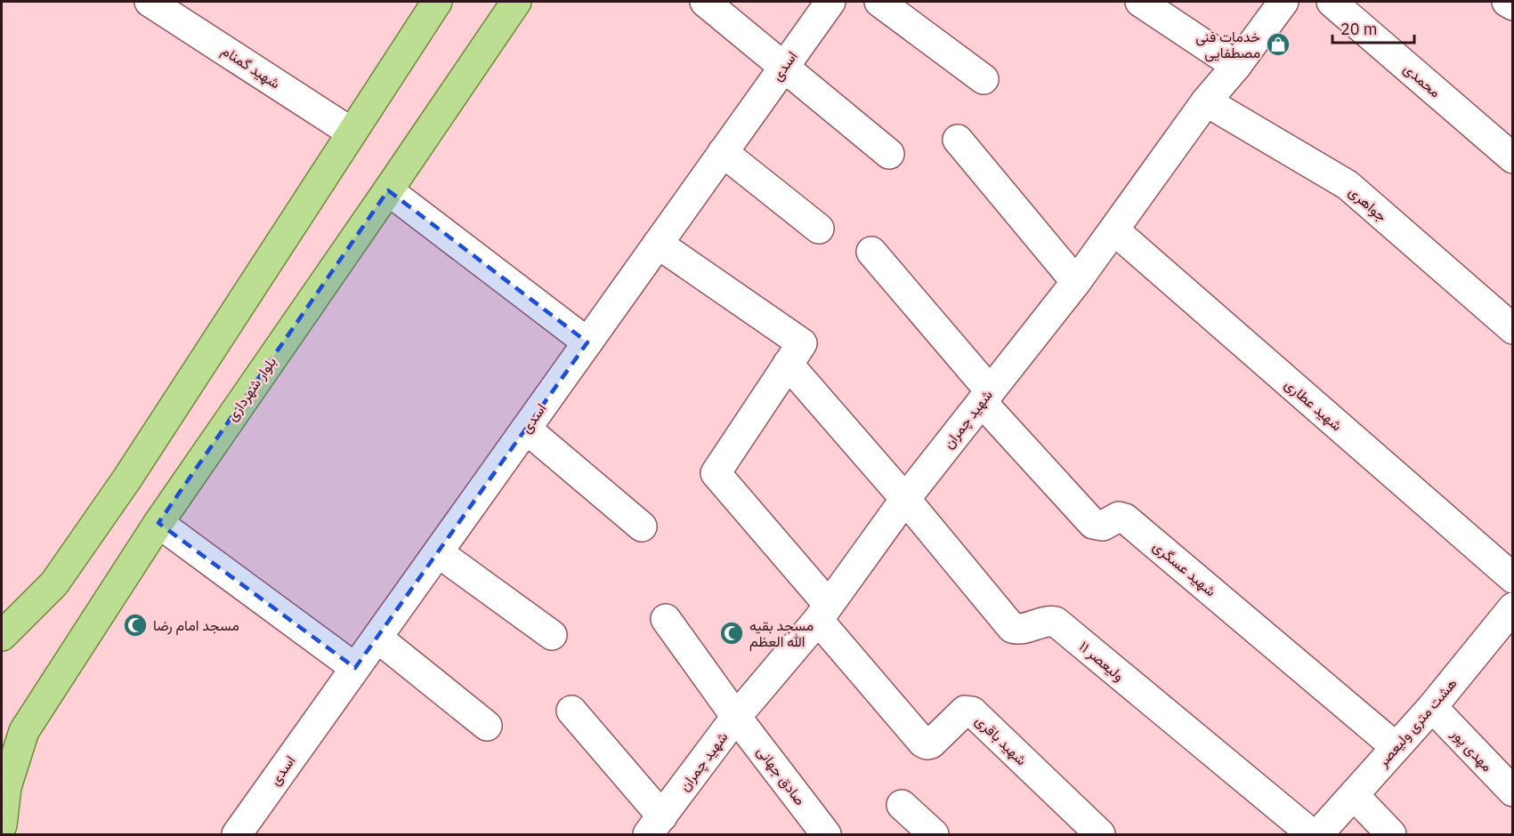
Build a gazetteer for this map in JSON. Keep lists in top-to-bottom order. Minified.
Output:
{"streets":{"main road":["بلوار شهرداری"],"street":["اسدی","شهید گمنام","محمدی","جواهری","شهید عطاری","شهید چمران","شهید عسگری","ولیعصر ۱۱","هشت متری ولیعصر","شهید باقری","مهدی پور","صادق جهانی"]},"crossings":[["جواهری","شهید چمران"],["شهید عطاری","شهید چمران"],["شهید چمران","شهید عسگری"],["شهید چمران","ولیعصر ۱۱"],["شهید چمران","شهید باقری"],["شهید چمران","صادق جهانی"],["شهید عسگری","هشت متری ولیعصر"],["هشت متری ولیعصر","مهدی پور"]],"places":{"shop":["خدمات فنی مصطفایی"],"mosque":["مسجد امام رضا","مسجد بقیه الله العظم"]},"scale_bar":"20 m"}
